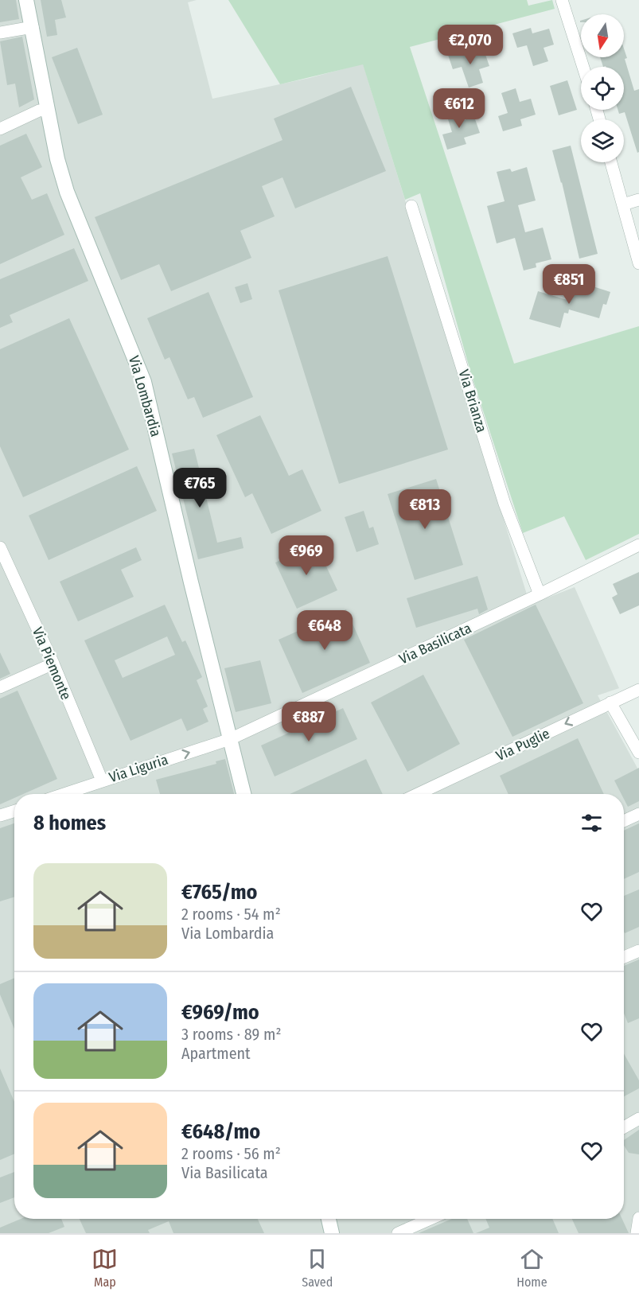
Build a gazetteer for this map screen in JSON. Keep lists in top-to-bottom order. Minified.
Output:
{"streets":{"street":["Via Lombardia","Via Brianza","Via Basilicata","Via Piemonte","Via Puglie","Via Liguria"]},"crossings":[["Via Lombardia","Via Basilicata"],["Via Lombardia","Via Liguria"],["Via Brianza","Via Basilicata"],["Via Basilicata","Via Liguria"],["Via Piemonte","Via Liguria"]],"one_way":["Via Puglie","Via Liguria"],"north":"bottom","page":{"price":["€2,070","€612","€851","€765","€813","€969","€648","€887"],"heading":"8 homes","list":[{"name":"€765/mo","note":"2 rooms · 54 m² · Via Lombardia"},{"name":"€969/mo","note":"3 rooms · 89 m² · Apartment"},{"name":"€648/mo","note":"2 rooms · 56 m² · Via Basilicata"}],"tabs":["Map","Saved","Home"]}}
